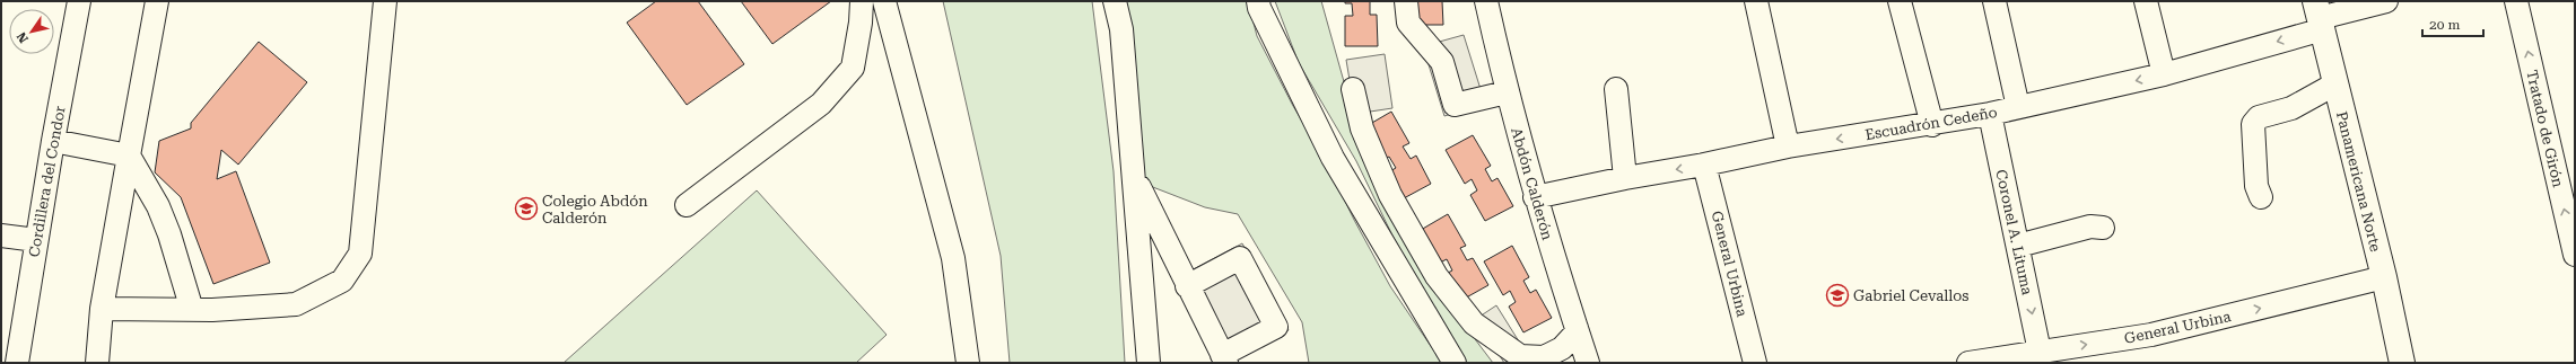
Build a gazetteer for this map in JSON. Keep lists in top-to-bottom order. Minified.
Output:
{"streets":{"main road":["Panamericana Norte"],"street":["Escuadrón Cedeño","Tratado de Girón","Cordillera del Condor","Abdón Calderón","Coronel A. Lituma","General Urbina"]},"crossings":[["Escuadrón Cedeño","Panamericana Norte"],["Escuadrón Cedeño","Abdón Calderón"],["Escuadrón Cedeño","Coronel A. Lituma"],["Escuadrón Cedeño","General Urbina"],["Panamericana Norte","General Urbina"],["Coronel A. Lituma","General Urbina"]],"one_way":["Escuadrón Cedeño","Tratado de Girón","Coronel A. Lituma","General Urbina"],"places":{"school or university":["Colegio Abdón Calderón","Gabriel Cevallos"]},"scale_bar":"20 m","north":"bottom left"}
